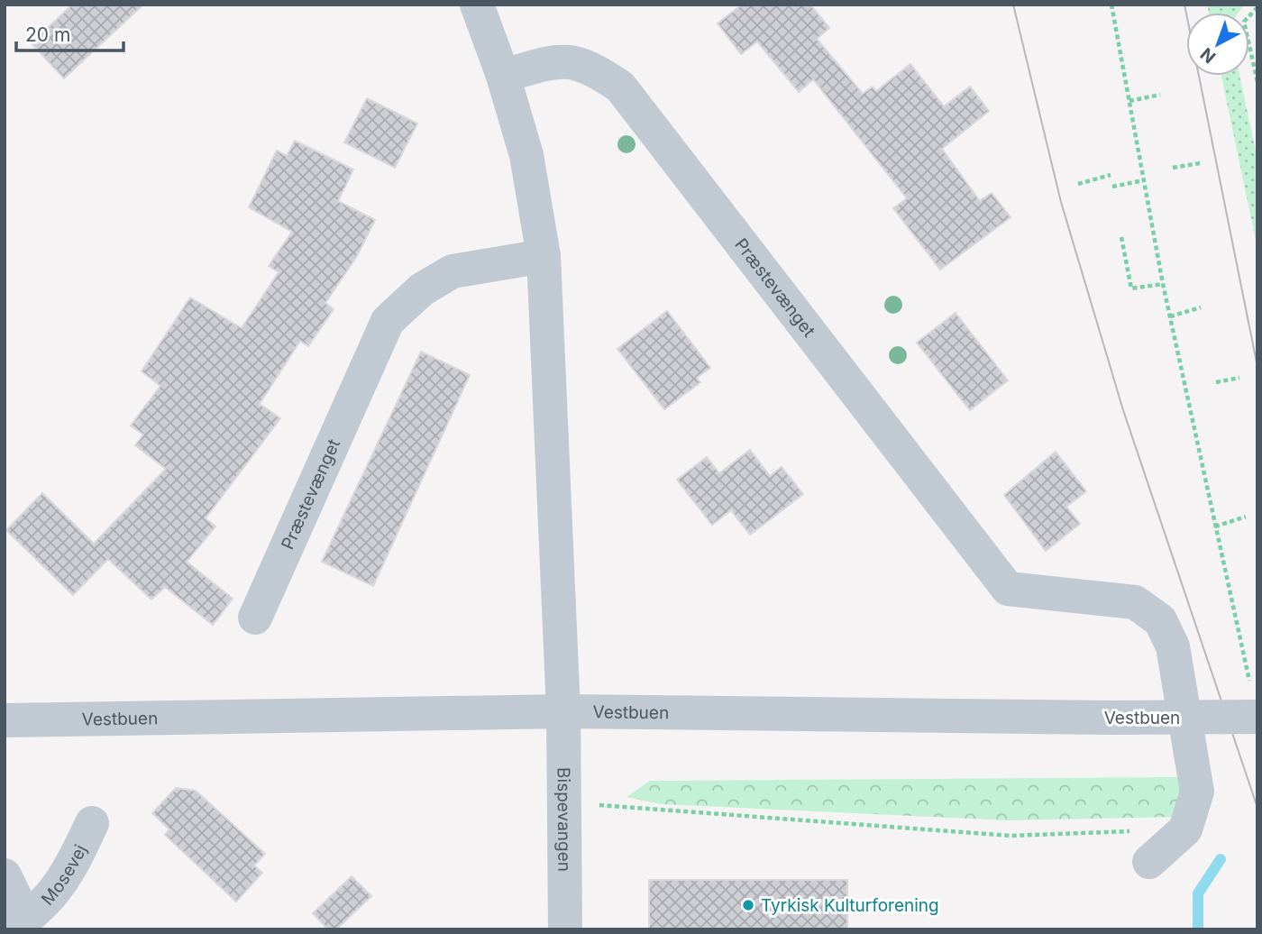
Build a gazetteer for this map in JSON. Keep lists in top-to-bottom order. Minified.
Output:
{"streets":{"street":["Præstevænget","Vestbuen","Bispevangen","Mosevej"]},"crossings":[["Vestbuen","Bispevangen"]],"places":["Tyrkisk Kulturforening"],"scale_bar":"20 m","north":"bottom left"}
